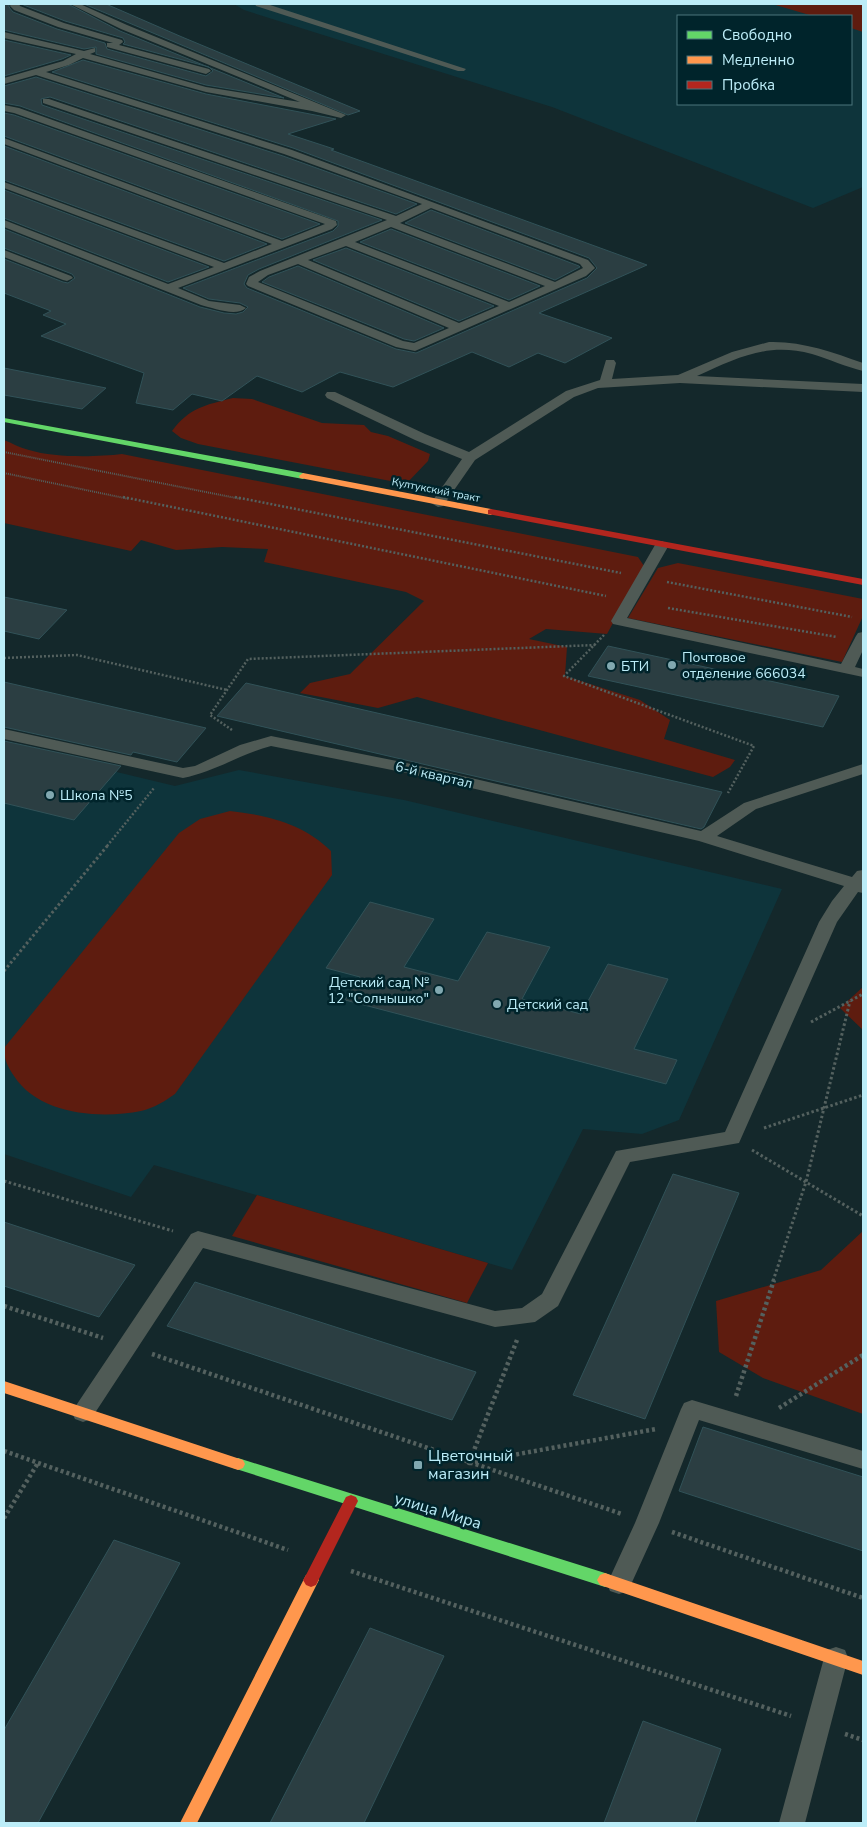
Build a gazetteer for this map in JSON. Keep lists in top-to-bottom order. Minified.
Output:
{"streets":{"main road":["Култукский тракт","улица Мира"],"lane":["6-й квартал"]},"places":{"other":["Почтовое отделение 666034","БТИ","Школа №5","Детский сад № 12 \"Солнышко\"","Детский сад"],"transit":["Цветочный магазин"]},"legend":["Свободно","Медленно","Пробка"]}
